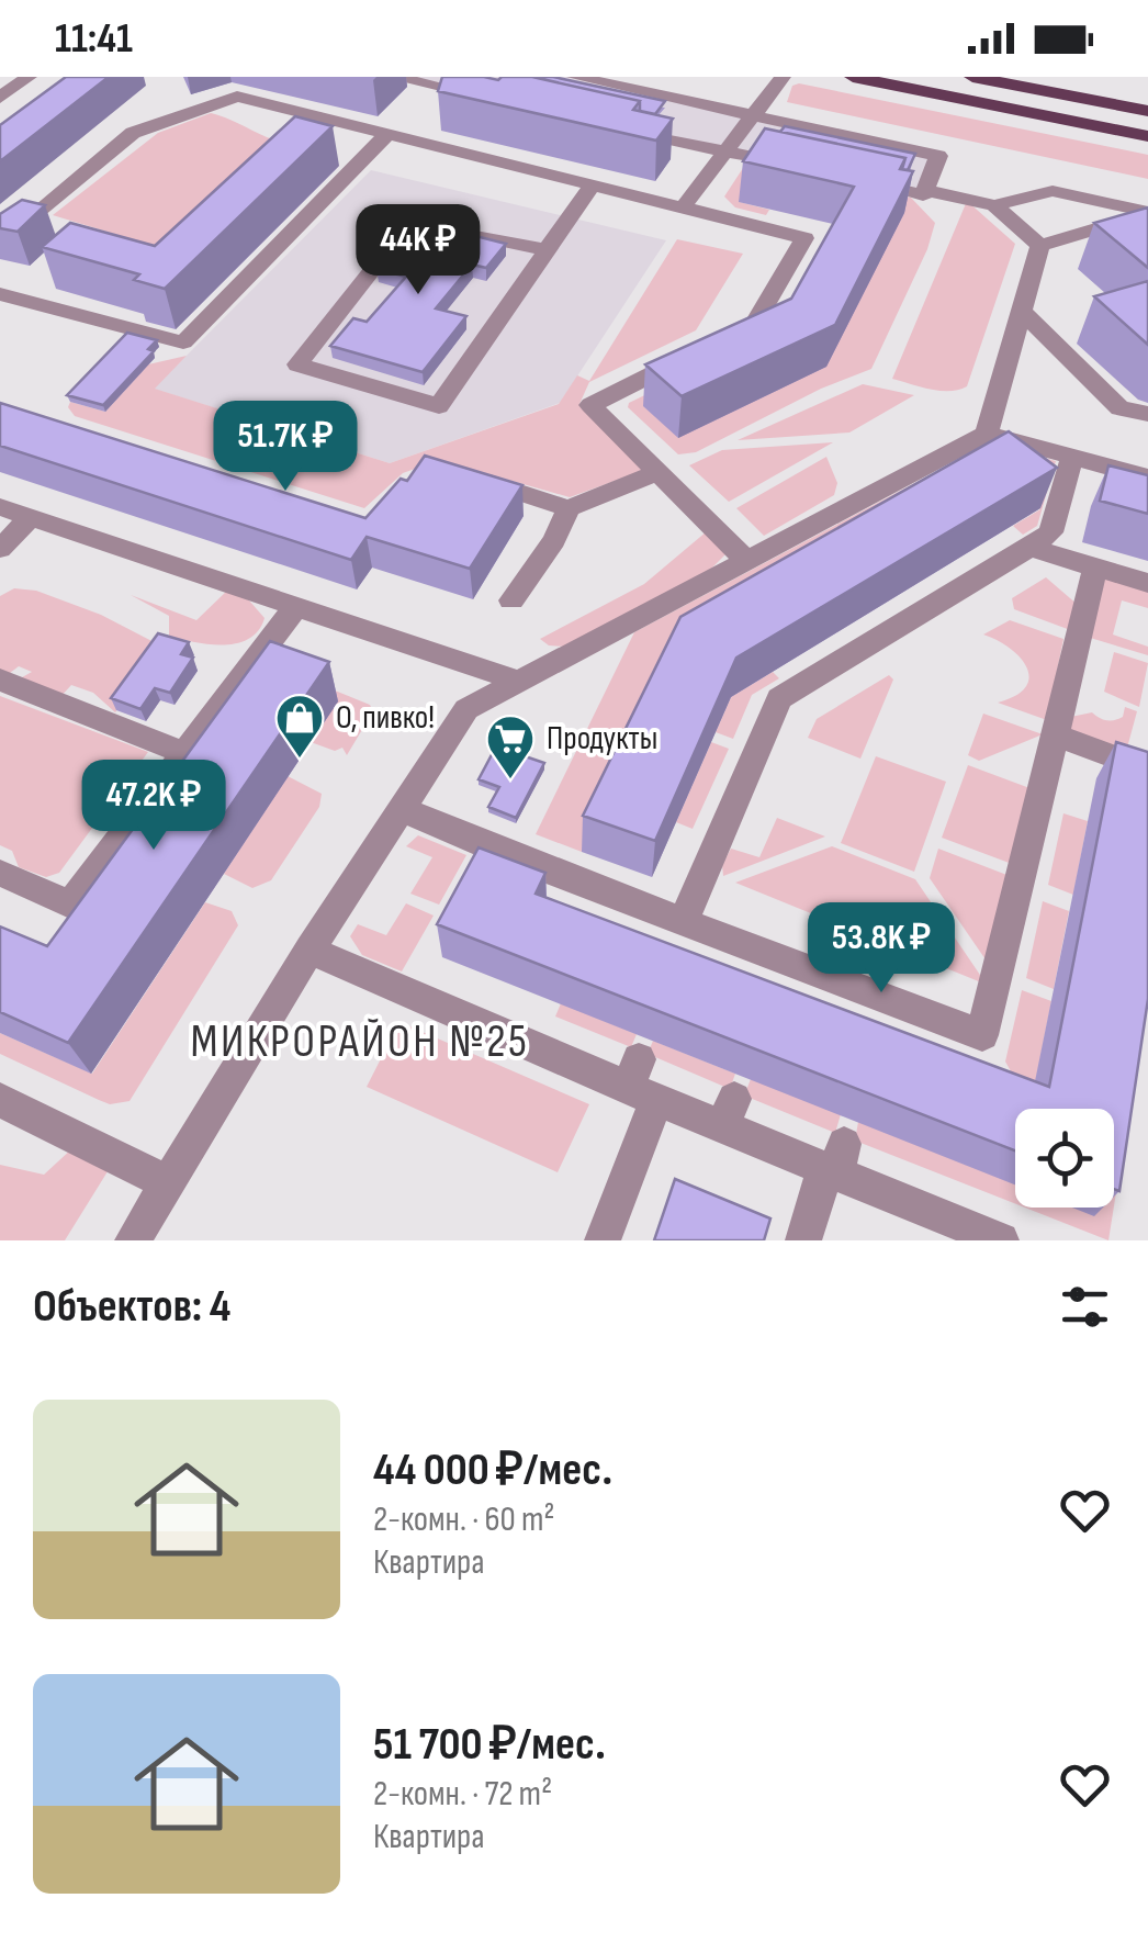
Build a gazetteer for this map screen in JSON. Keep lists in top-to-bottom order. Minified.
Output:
{"districts":["МИКРОРАЙОН №25"],"places":{"shop":["О, пивко!"],"supermarket":["Продукты"]},"page":{"status":"11:41","price":["44K ₽","51.7K ₽","47.2K ₽","53.8K ₽"],"heading":"Объектов: 4","list":[{"name":"44 000 ₽/мес.","note":"2-комн. · 60 m² · Квартира"},{"name":"51 700 ₽/мес.","note":"2-комн. · 72 m² · Квартира"}]}}
